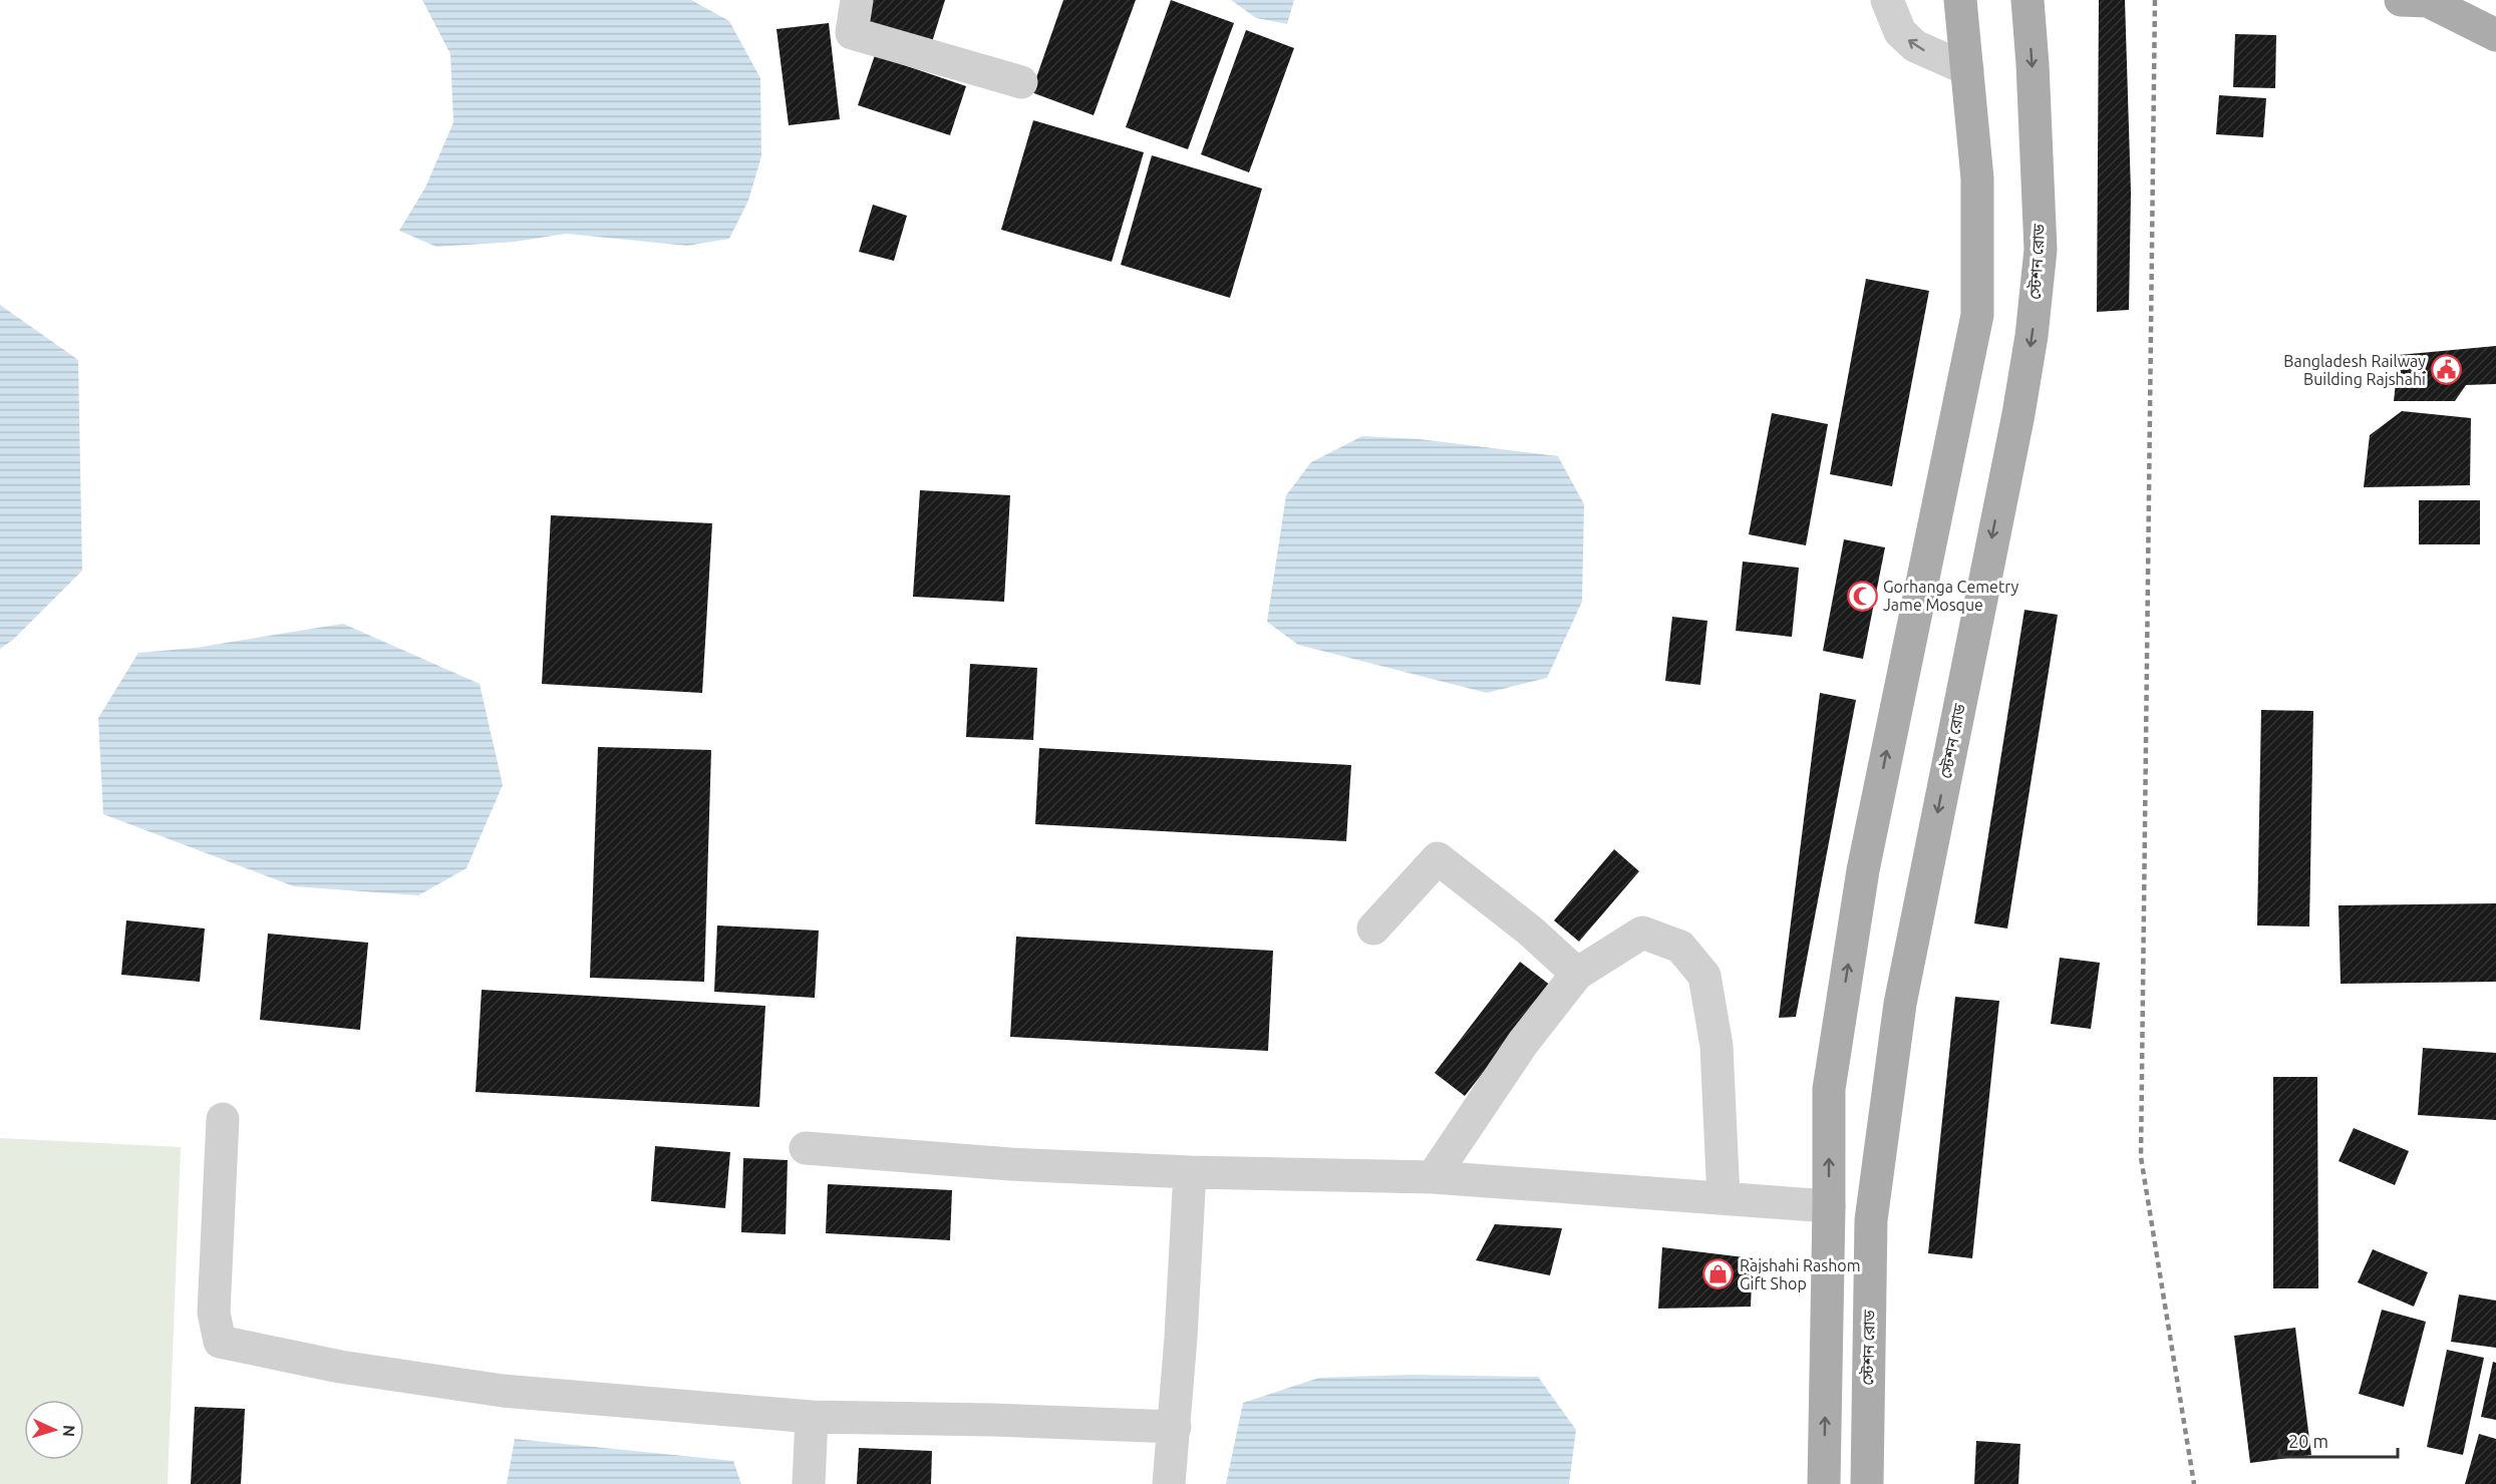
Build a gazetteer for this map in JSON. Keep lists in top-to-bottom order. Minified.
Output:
{"streets":{"main road":["স্টেশন রোড"]},"places":{"public building":["Bangladesh Railway Building Rajshahi"],"mosque":["Gorhanga Cemetry Jame Mosque"],"shop":["Rajshahi Rashom Gift Shop"]},"scale_bar":"20 m","north":"right"}
